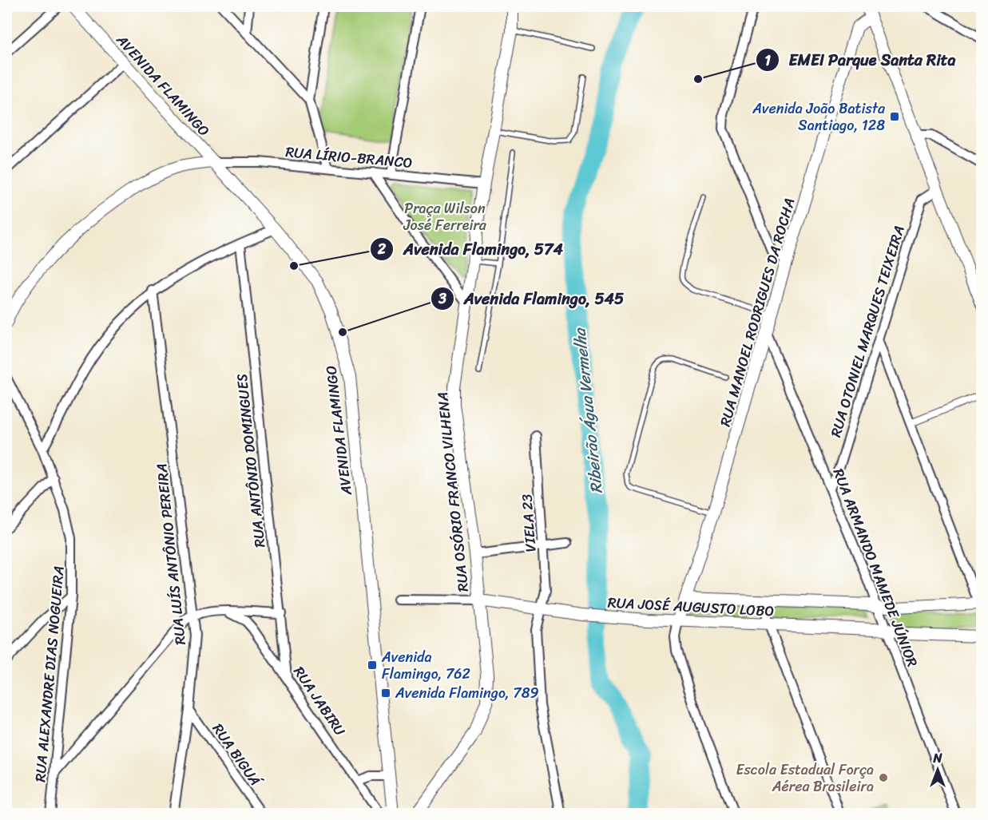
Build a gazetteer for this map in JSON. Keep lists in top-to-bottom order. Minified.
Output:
{"streets":{"street":["AVENIDA FLAMINGO","RUA LÍRIO-BRANCO","RUA MANOEL RODRIGUES DA ROCHA","RUA OTONIEL MARQUES TEIXEIRA","RUA ANTÔNIO DOMINGUES","RUA OSÓRIO FRANCO VILHENA","VIELA 23","RUA LUÍS ANTÔNIO PEREIRA","RUA ARMANDO MAMEDE JÚNIOR","RUA JOSÉ AUGUSTO LOBO","RUA ALEXANDRE DIAS NOGUEIRA","RUA JABIRU","RUA BIGUÁ"]},"crossings":[["AVENIDA FLAMINGO","RUA LÍRIO-BRANCO"],["RUA LÍRIO-BRANCO","RUA OSÓRIO FRANCO VILHENA"],["RUA MANOEL RODRIGUES DA ROCHA","RUA ARMANDO MAMEDE JÚNIOR"],["RUA MANOEL RODRIGUES DA ROCHA","RUA JOSÉ AUGUSTO LOBO"],["RUA OTONIEL MARQUES TEIXEIRA","RUA ARMANDO MAMEDE JÚNIOR"],["RUA ANTÔNIO DOMINGUES","RUA JABIRU"],["RUA OSÓRIO FRANCO VILHENA","RUA JOSÉ AUGUSTO LOBO"],["VIELA 23","RUA JOSÉ AUGUSTO LOBO"],["RUA LUÍS ANTÔNIO PEREIRA","RUA BIGUÁ"],["RUA ARMANDO MAMEDE JÚNIOR","RUA JOSÉ AUGUSTO LOBO"]],"water":["Ribeirão Água Vermelha"],"parks":["Praça Wilson José Ferreira"],"places":{"other":["EMEI Parque Santa Rita","Avenida Flamingo, 574","Avenida Flamingo, 545","Escola Estadual Força Aérea Brasileira"],"transit":["Avenida João Batista Santiago, 128","Avenida Flamingo, 762","Avenida Flamingo, 789"]},"north":"top"}
